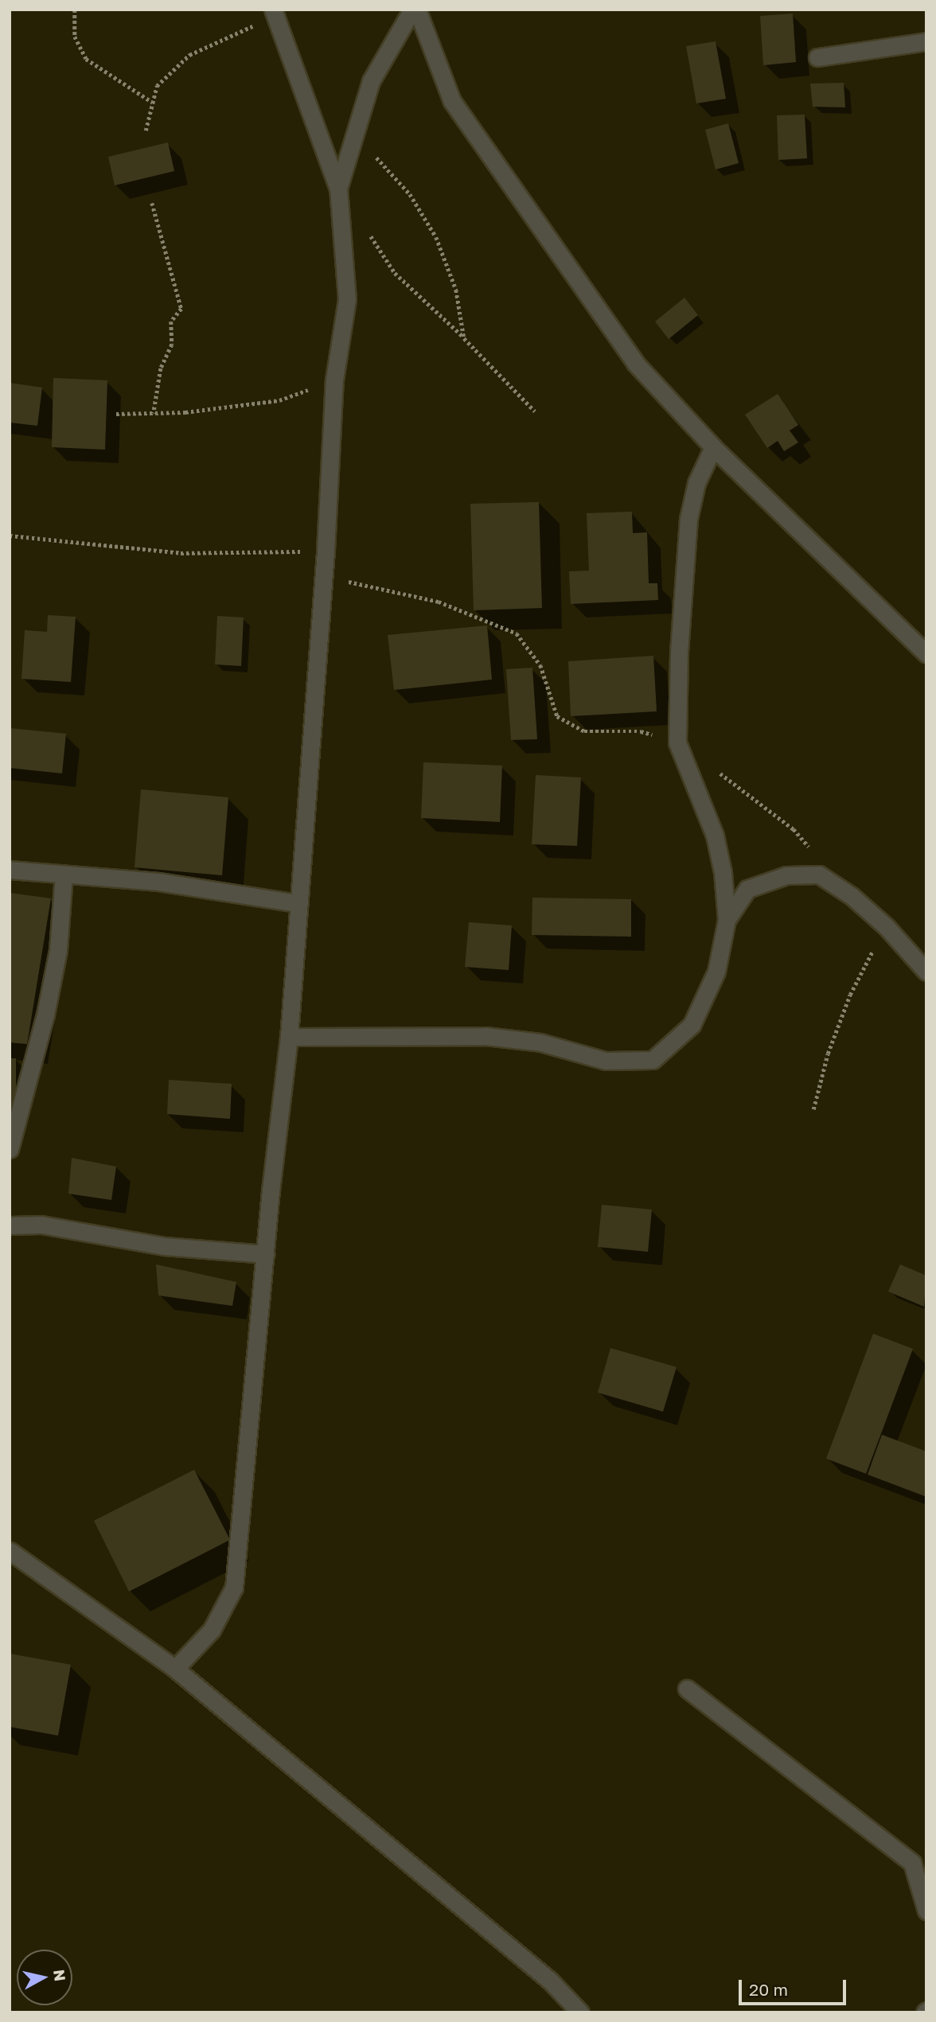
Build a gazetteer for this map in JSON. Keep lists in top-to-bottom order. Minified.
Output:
{"scale_bar":"20 m","north":"right"}
